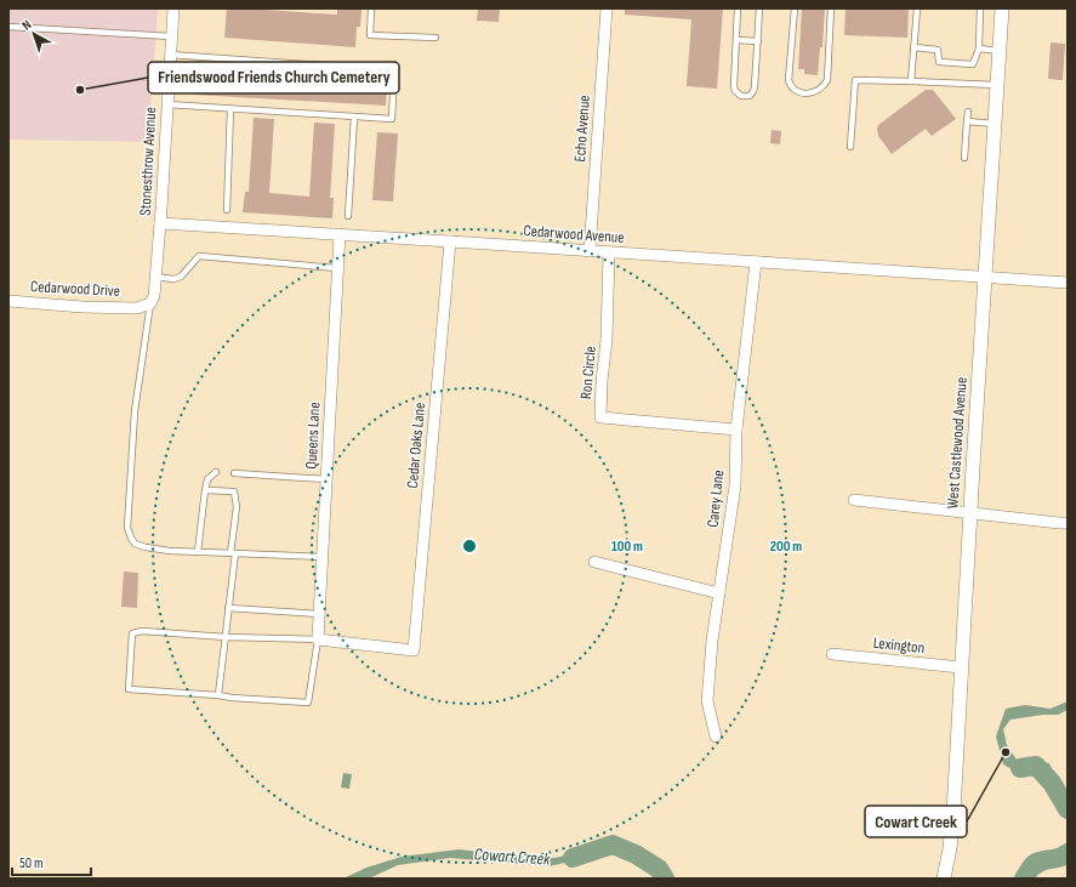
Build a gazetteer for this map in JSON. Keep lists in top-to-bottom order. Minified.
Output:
{"streets":{"street":["Echo Avenue","Stonesthrow Avenue","Cedarwood Avenue","Cedarwood Drive","Ron Circle","Queens Lane","West Castlewood Avenue","Cedar Oaks Lane","Carey Lane","Lexington"]},"crossings":[["Echo Avenue","Cedarwood Avenue"],["Stonesthrow Avenue","Cedarwood Avenue"],["Stonesthrow Avenue","Cedarwood Drive"],["Cedarwood Avenue","Ron Circle"],["Cedarwood Avenue","Queens Lane"],["Cedarwood Avenue","West Castlewood Avenue"],["Cedarwood Avenue","Cedar Oaks Lane"],["Cedarwood Avenue","Carey Lane"],["Ron Circle","Carey Lane"],["Queens Lane","Cedar Oaks Lane"],["West Castlewood Avenue","Lexington"]],"water":["Cowart Creek"],"places":["Friendswood Friends Church Cemetery","Cowart Creek"],"scale_bar":"50 m","north":"top left","rings":["100 m","200 m"]}
